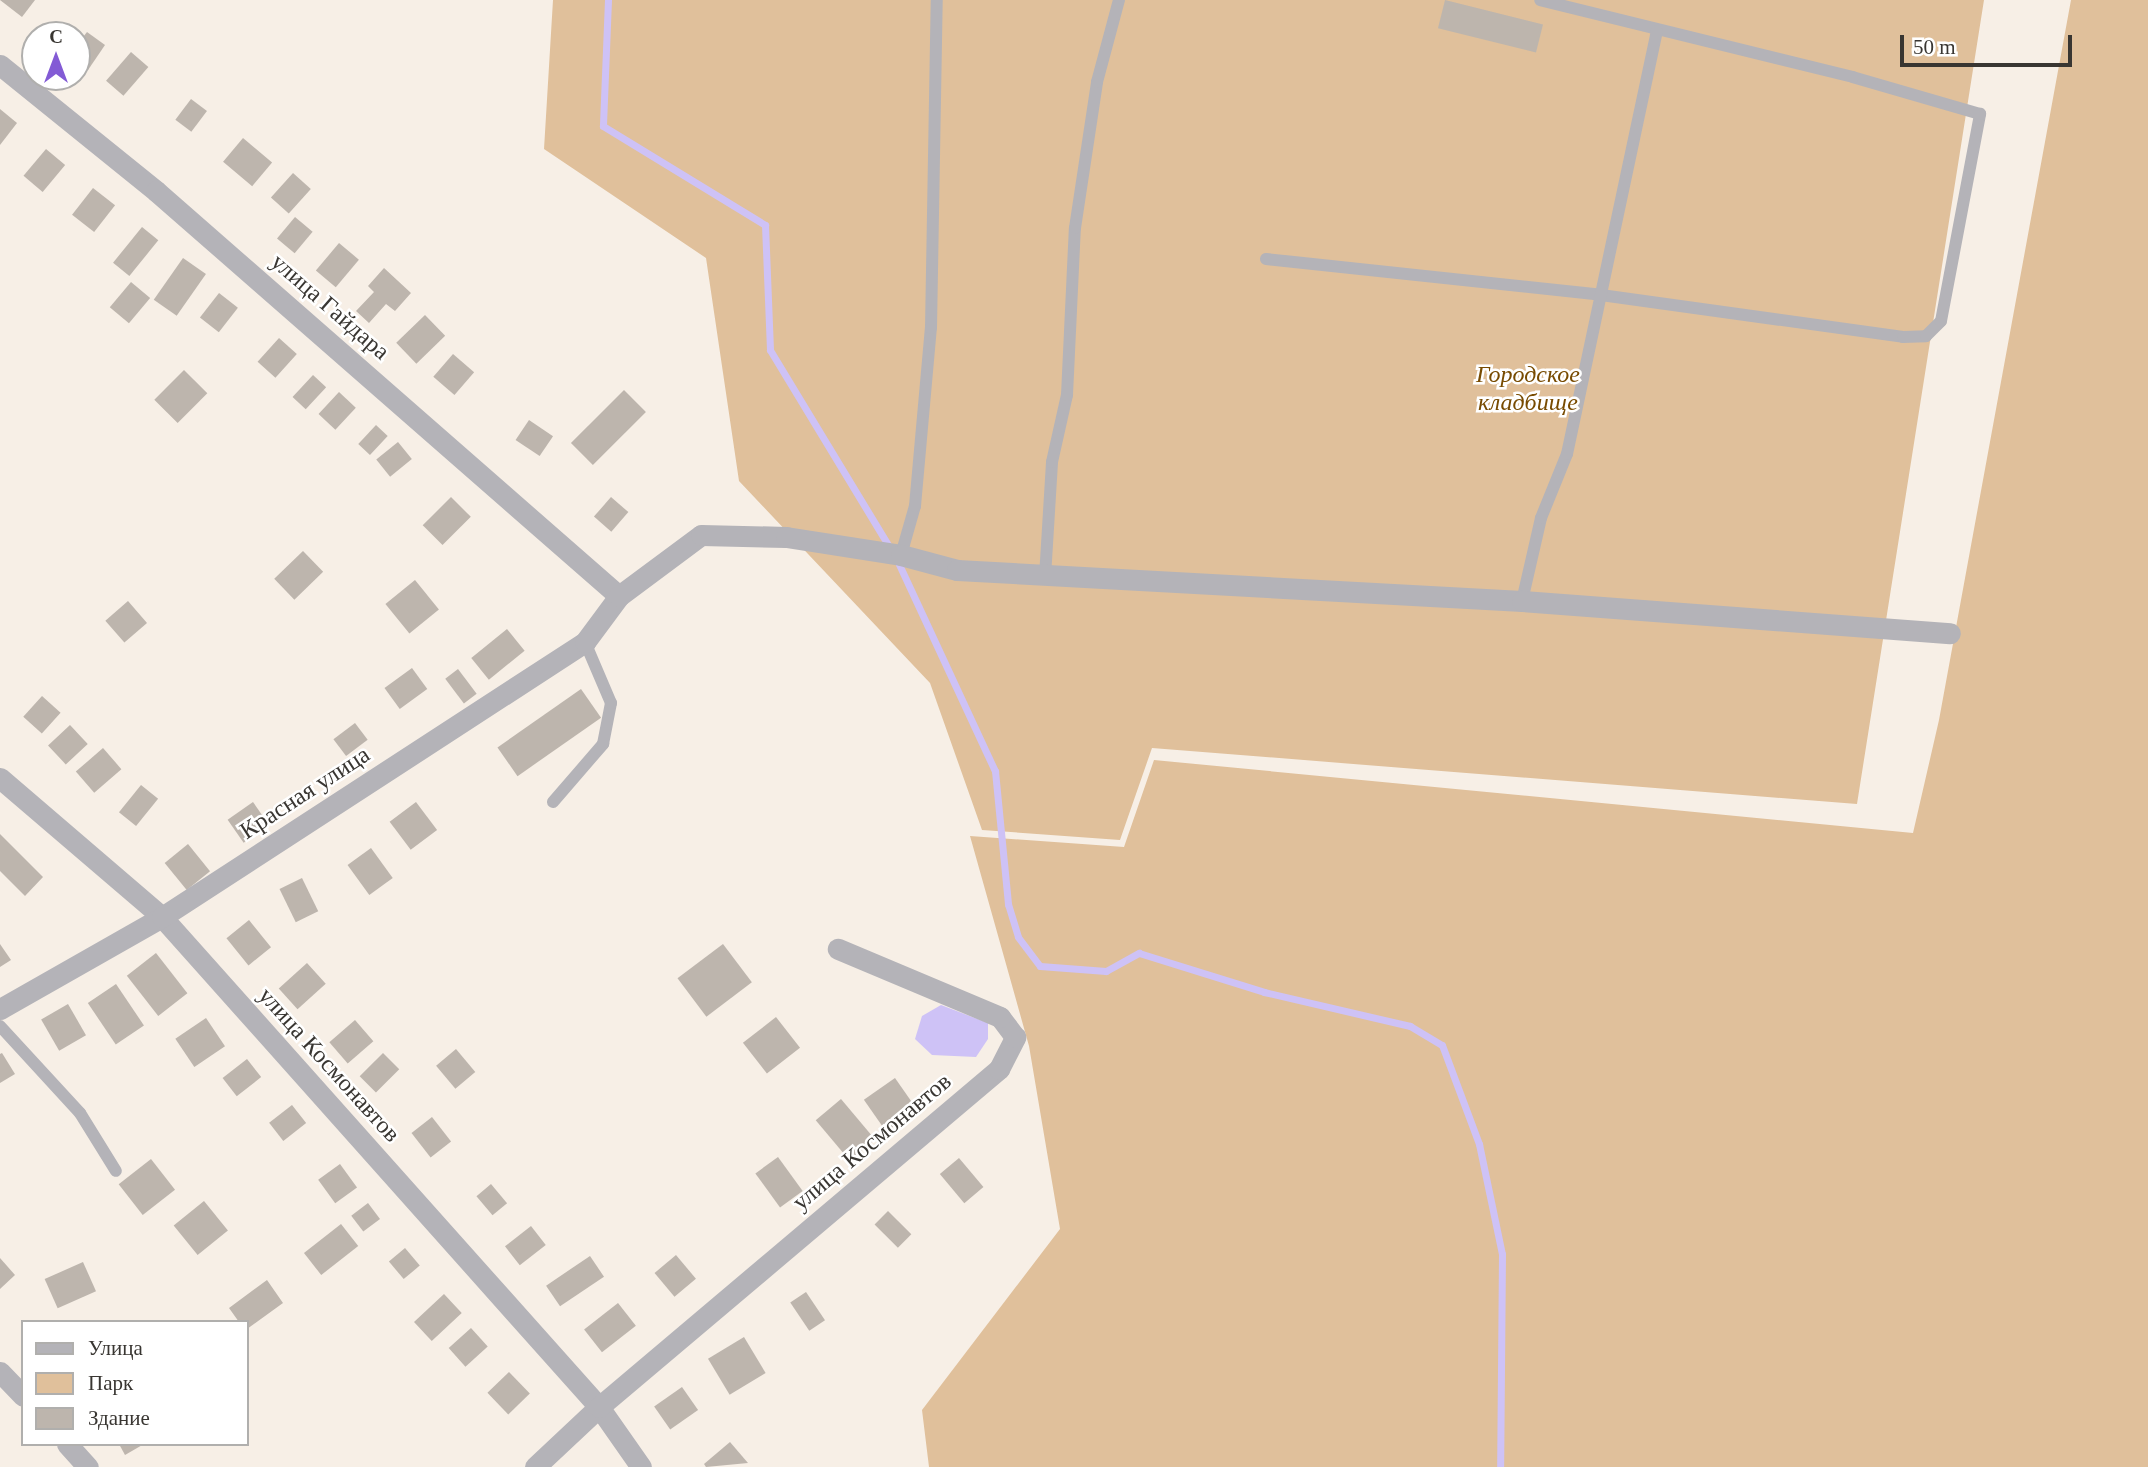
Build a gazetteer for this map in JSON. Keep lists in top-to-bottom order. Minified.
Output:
{"streets":{"street":["улица Гайдара","Красная улица","улица Космонавтов"]},"crossings":[["улица Гайдара","Красная улица"],["Красная улица","улица Космонавтов"]],"parks":["Городское кладбище"],"legend":["Улица","Парк","Здание"],"scale_bar":"50 m","north":"top"}
